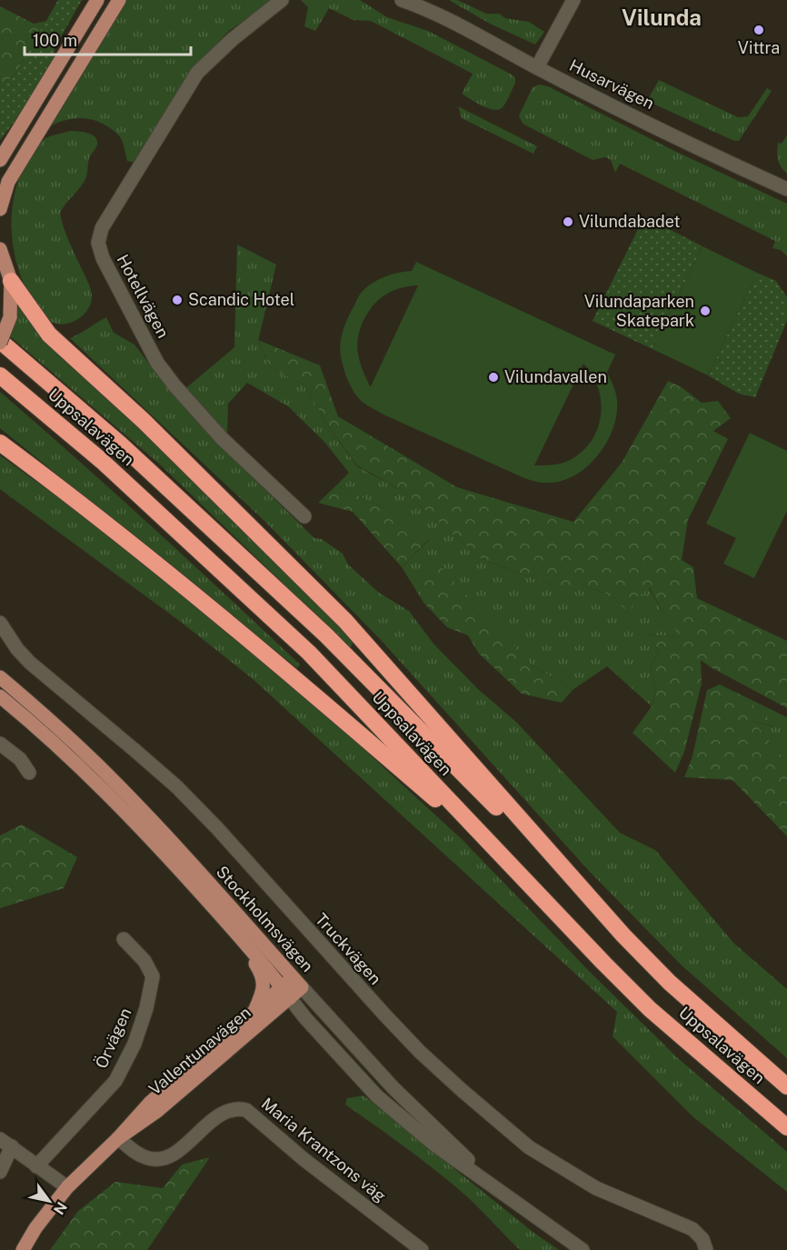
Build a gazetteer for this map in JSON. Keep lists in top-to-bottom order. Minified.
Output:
{"streets":{"highway":["Uppsalavägen"],"main road":["Stockholmsvägen","Vallentunavägen"],"street":["Husarvägen","Hotellvägen","Truckvägen","Örvägen","Maria Krantzons väg"]},"crossings":[["Stockholmsvägen","Vallentunavägen"],["Vallentunavägen","Maria Krantzons väg"]],"districts":["Vilunda"],"places":["Vittra","Vilundabadet","Scandic Hotel","Vilundaparken Skatepark","Vilundavallen"],"scale_bar":"100 m","north":"bottom right"}
